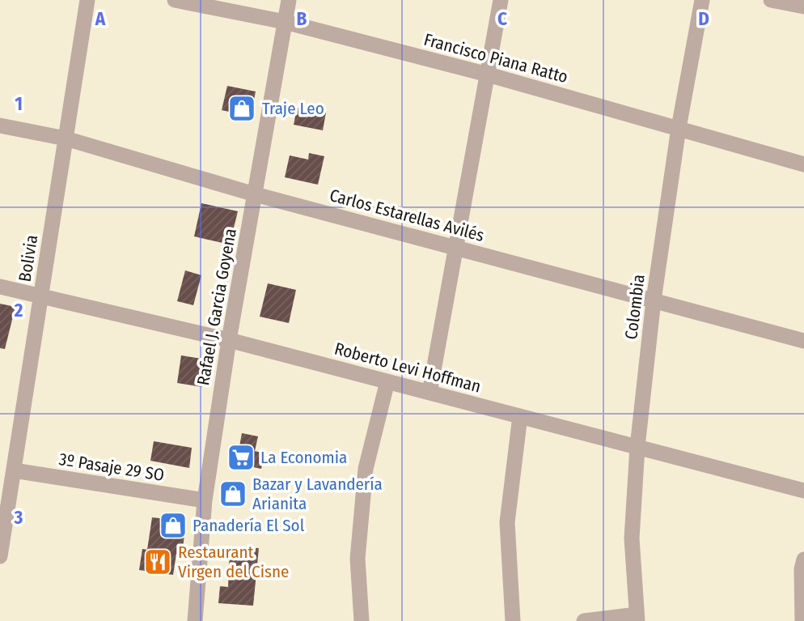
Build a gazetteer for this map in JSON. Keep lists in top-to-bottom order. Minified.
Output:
{"streets":{"street":["Francisco Piana Ratto","Carlos Estarellas Avilés","Bolivia","Rafael J. Garcia Goyena","Colombia","Roberto Levi Hoffman","3º Pasaje 29 SO"]},"crossings":[["Francisco Piana Ratto","Rafael J. Garcia Goyena"],["Francisco Piana Ratto","Colombia"],["Carlos Estarellas Avilés","Bolivia"],["Carlos Estarellas Avilés","Rafael J. Garcia Goyena"],["Carlos Estarellas Avilés","Colombia"],["Bolivia","Roberto Levi Hoffman"],["Bolivia","3º Pasaje 29 SO"],["Rafael J. Garcia Goyena","Roberto Levi Hoffman"],["Rafael J. Garcia Goyena","3º Pasaje 29 SO"],["Colombia","Roberto Levi Hoffman"]],"places":{"shop":["Traje Leo","Bazar y Lavandería Arianita","Panadería El Sol"],"supermarket":["La Economia"],"restaurant":["Restaurant Virgen del Cisne"]},"grid":{"columns":["A","B","C","D"],"rows":["1","2","3"]}}
